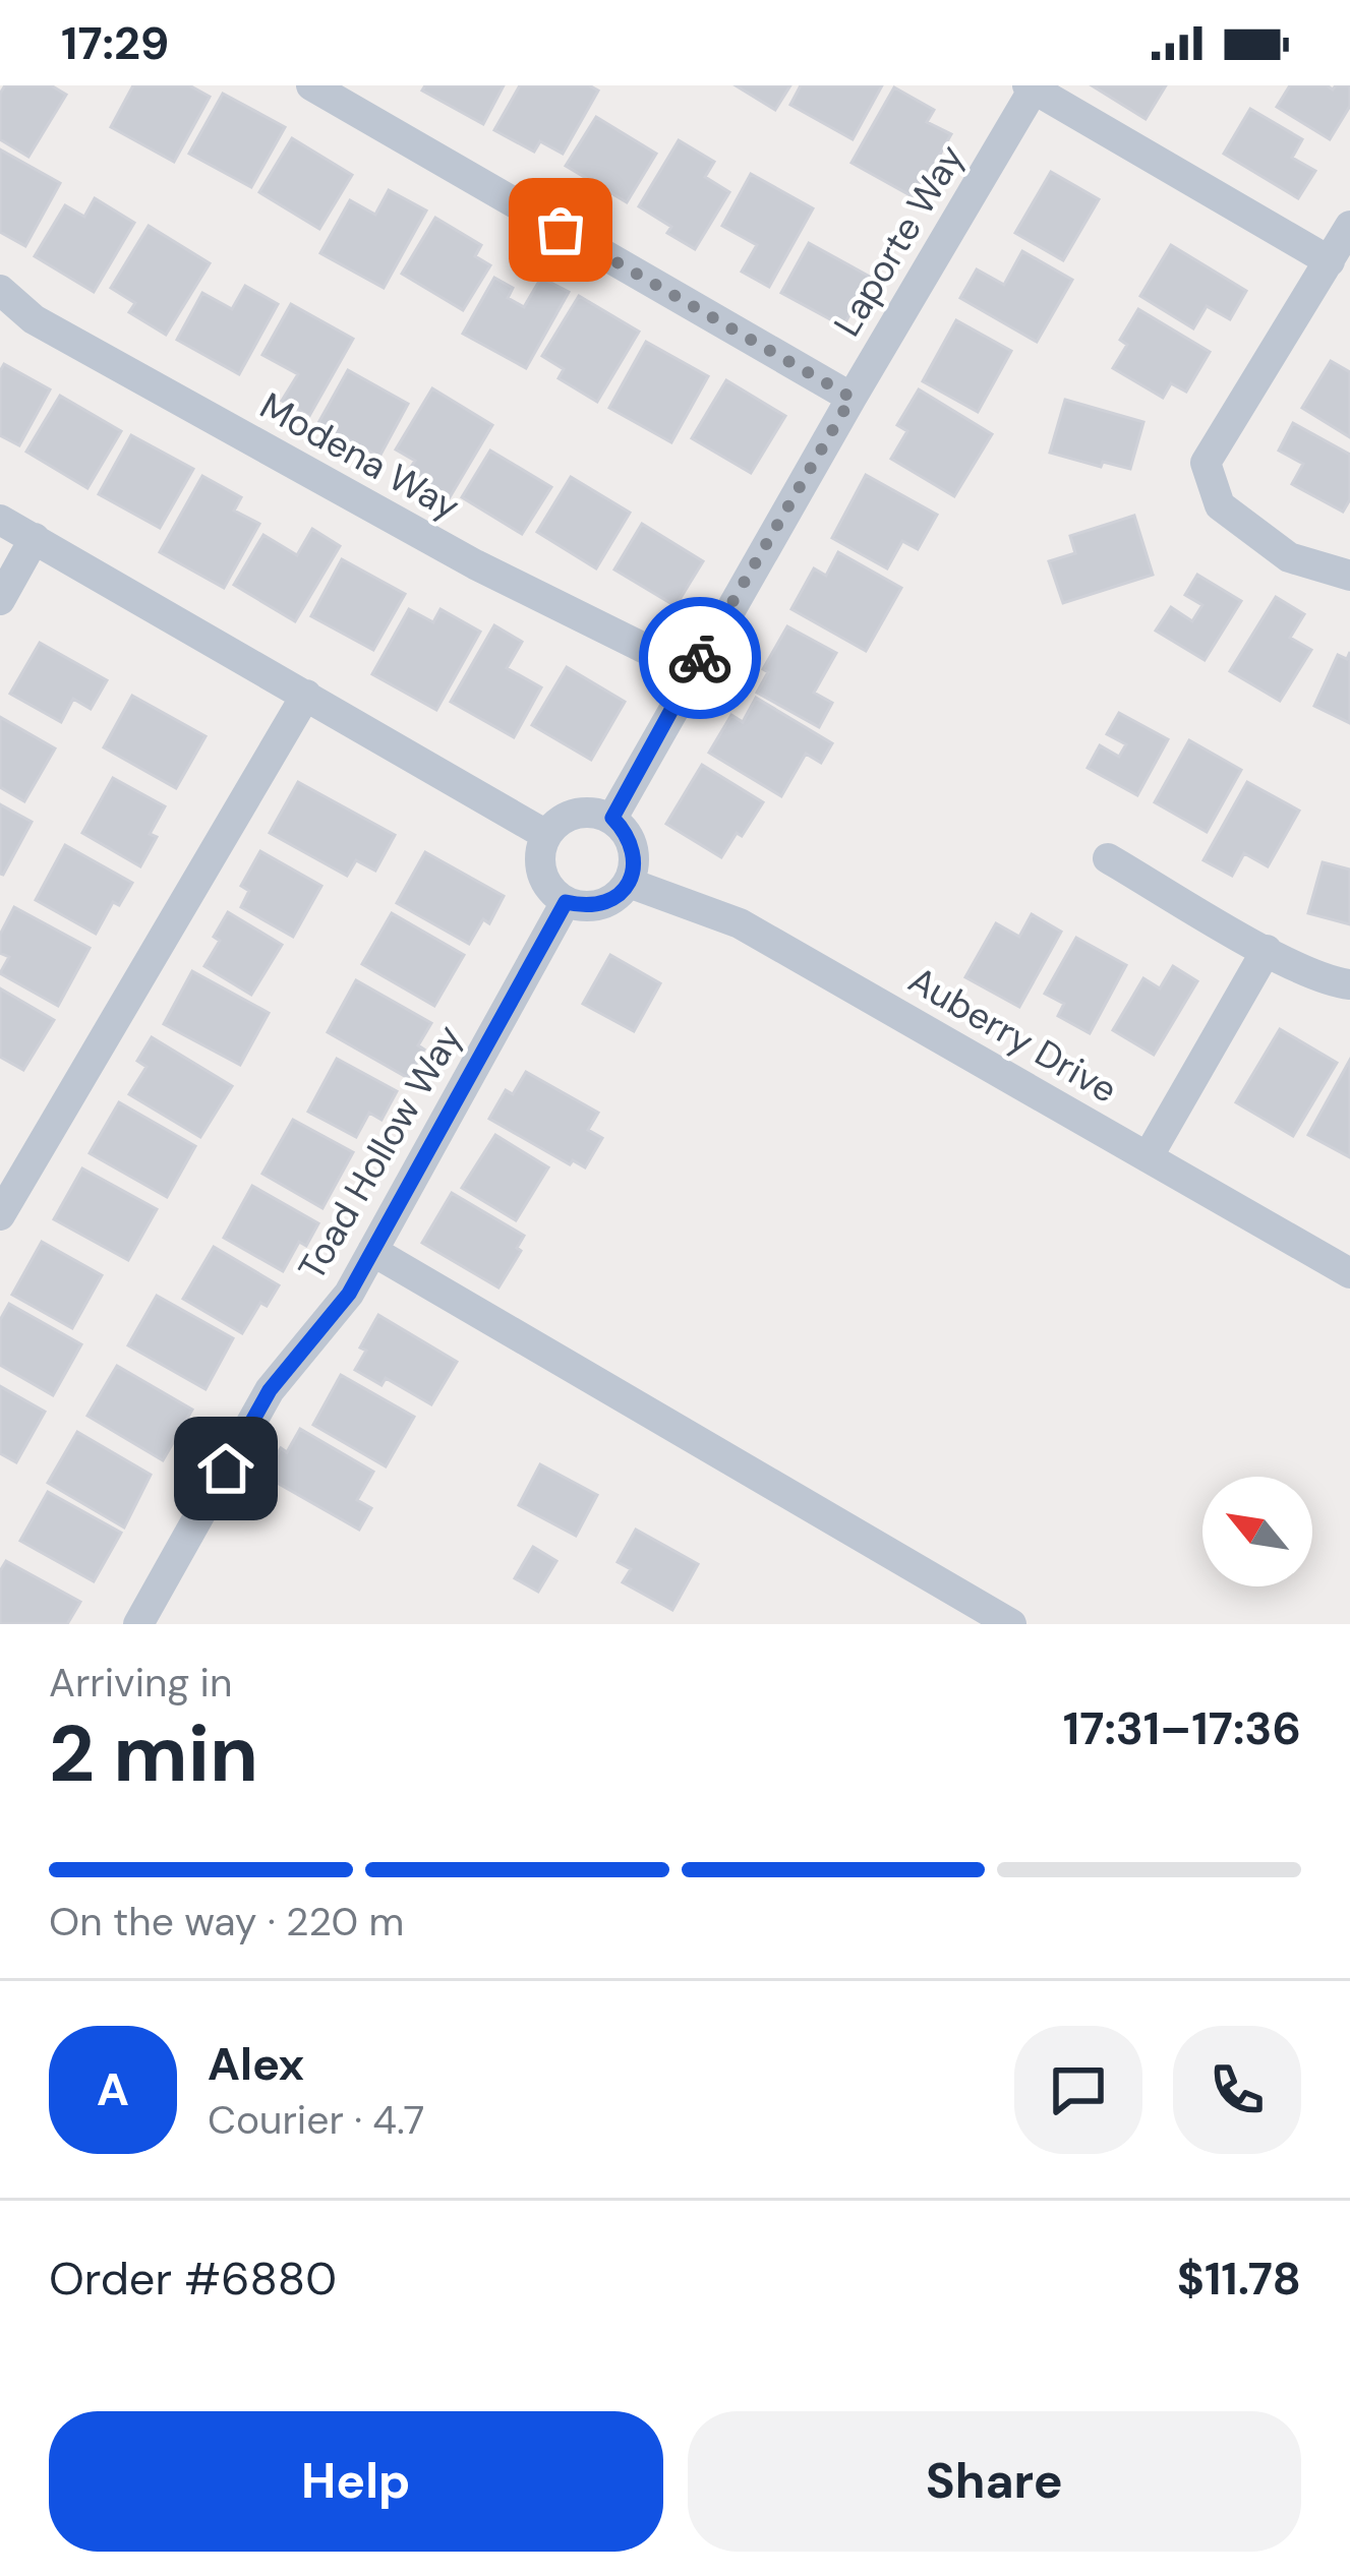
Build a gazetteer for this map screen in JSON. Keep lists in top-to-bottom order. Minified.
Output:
{"streets":{"street":["Laporte Way","Modena Way","Auberry Drive","Toad Hollow Way"]},"crossings":[["Laporte Way","Modena Way"],["Laporte Way","Auberry Drive"],["Laporte Way","Toad Hollow Way"],["Auberry Drive","Toad Hollow Way"]],"north":"top left","page":{"status":"17:29","heading":["2 min","Arriving in","17:31–17:36"],"panel":["Alex","Courier · 4.7","Order #6880","$11.78"],"bar":"On the way · 220 m","round":"A","buttons":["Help","Share"]}}
